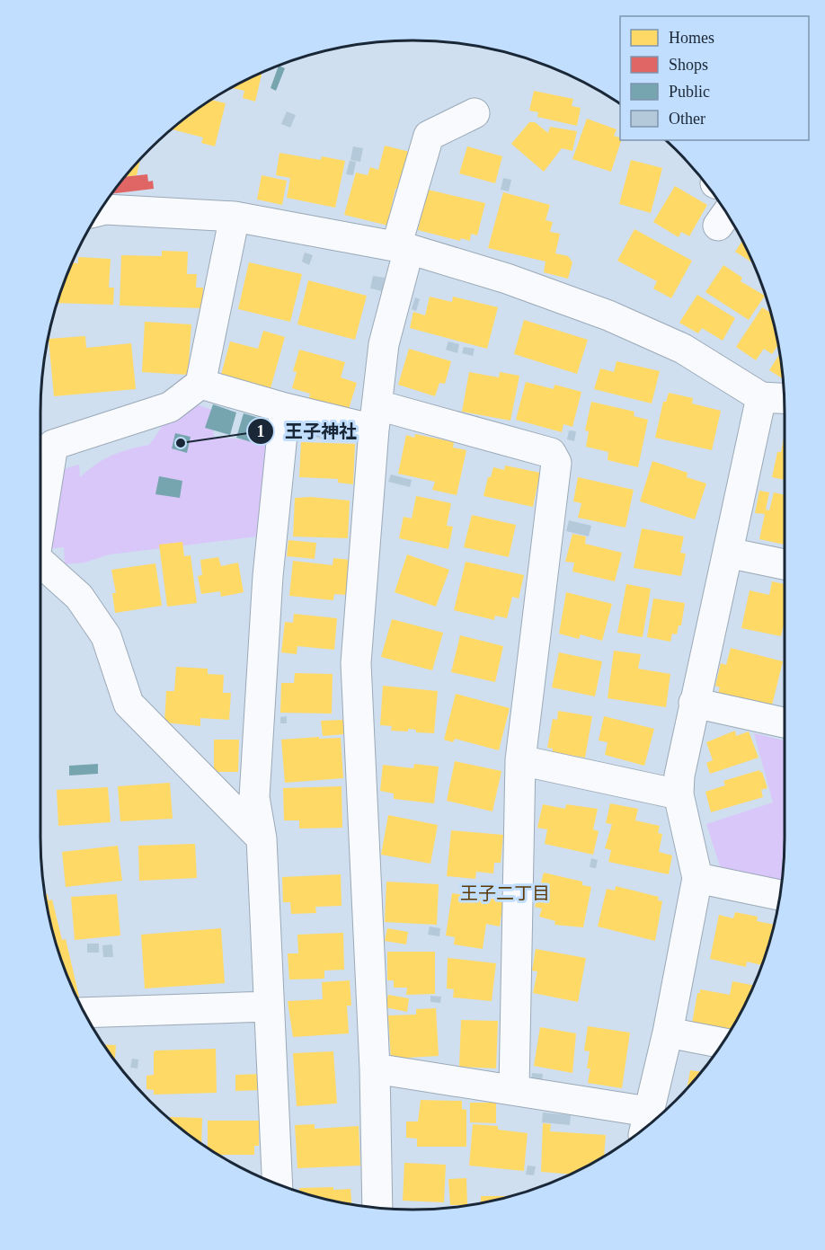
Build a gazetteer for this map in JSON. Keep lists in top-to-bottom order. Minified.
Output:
{"districts":["王子二丁目"],"places":["王子神社"],"legend":["Homes","Shops","Public","Other"]}
